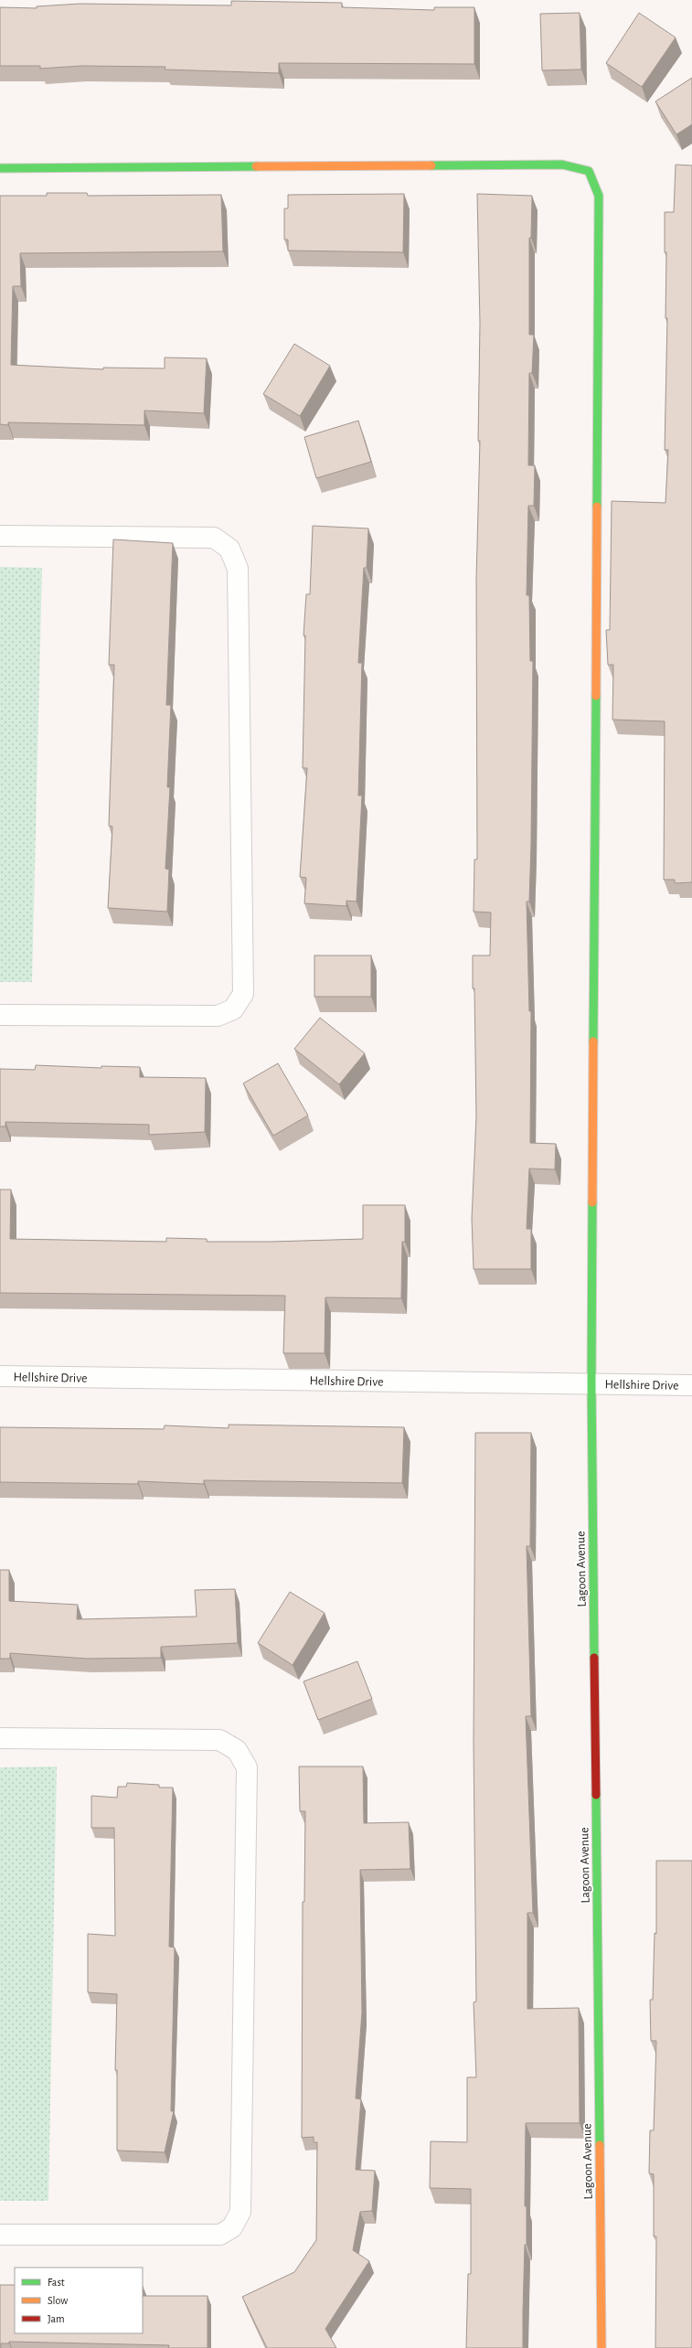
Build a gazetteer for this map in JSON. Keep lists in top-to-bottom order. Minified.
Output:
{"streets":{"street":["Hellshire Drive","Lagoon Avenue"]},"crossings":[["Hellshire Drive","Lagoon Avenue"]],"legend":["Fast","Slow","Jam"]}
